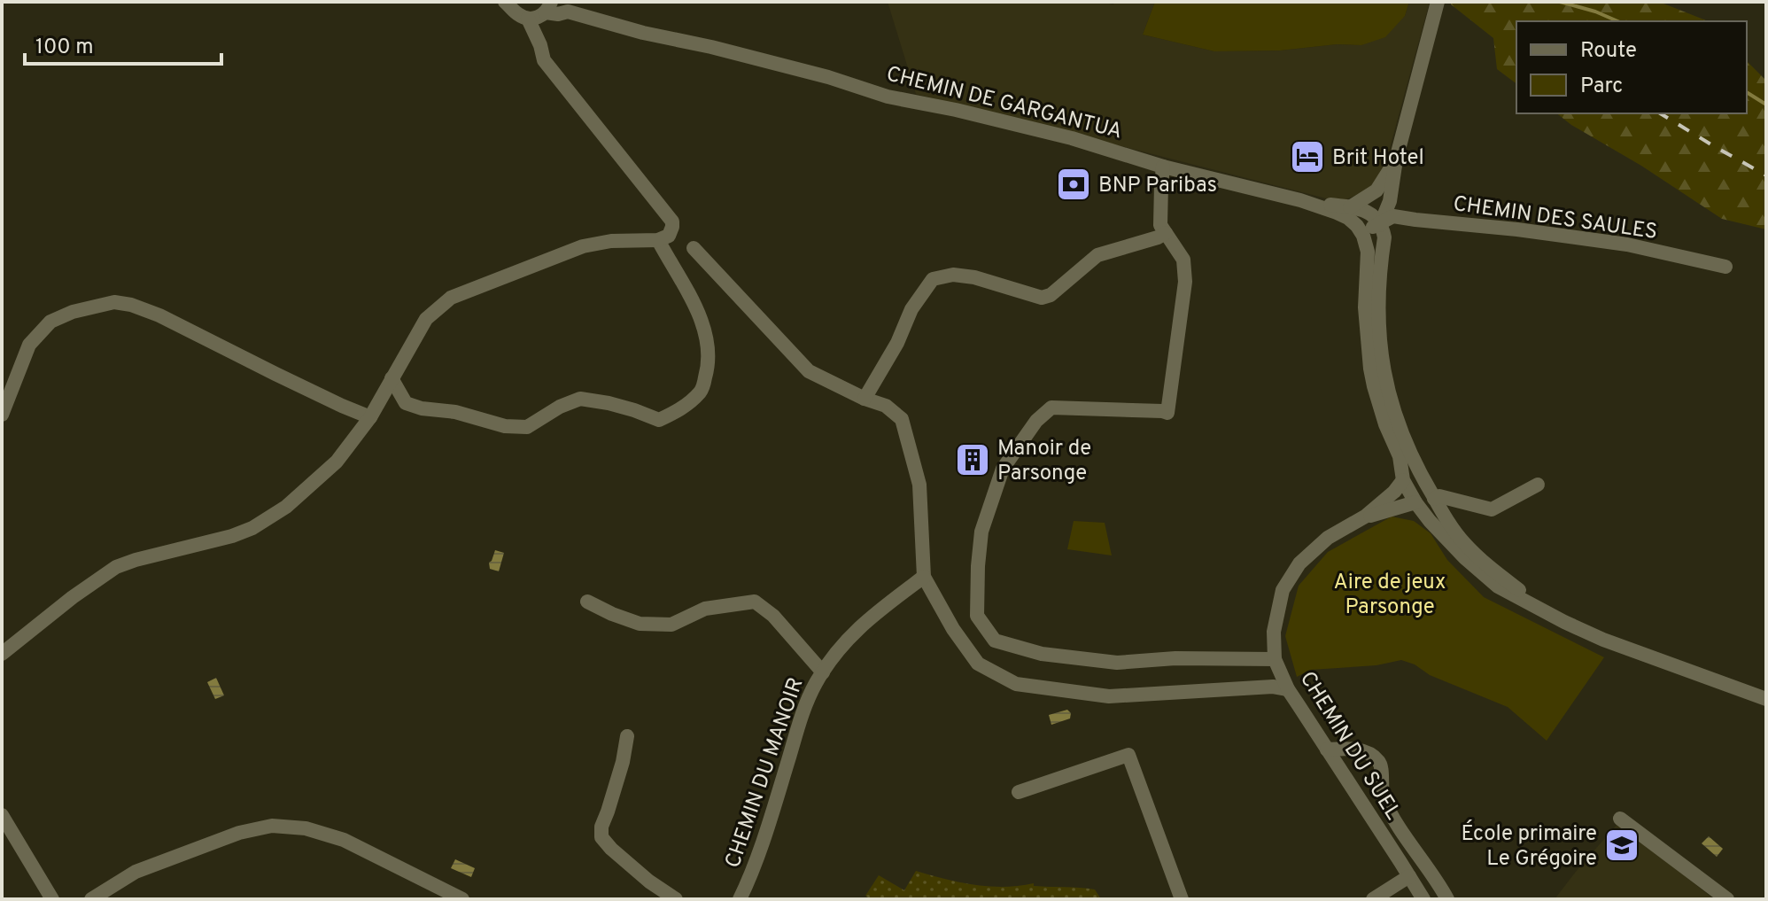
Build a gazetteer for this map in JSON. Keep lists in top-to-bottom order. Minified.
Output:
{"streets":{"street":["CHEMIN DE GARGANTUA","CHEMIN DES SAULES","CHEMIN DU SUEL","CHEMIN DU MANOIR"]},"crossings":[["CHEMIN DE GARGANTUA","CHEMIN DES SAULES"]],"parks":["Aire de jeux Parsonge"],"places":{"hotel":["Brit Hotel"],"bank":["BNP Paribas"],"building":["Manoir de Parsonge"],"school or university":["École primaire Le Grégoire"]},"legend":["Route","Parc"],"scale_bar":"100 m"}
